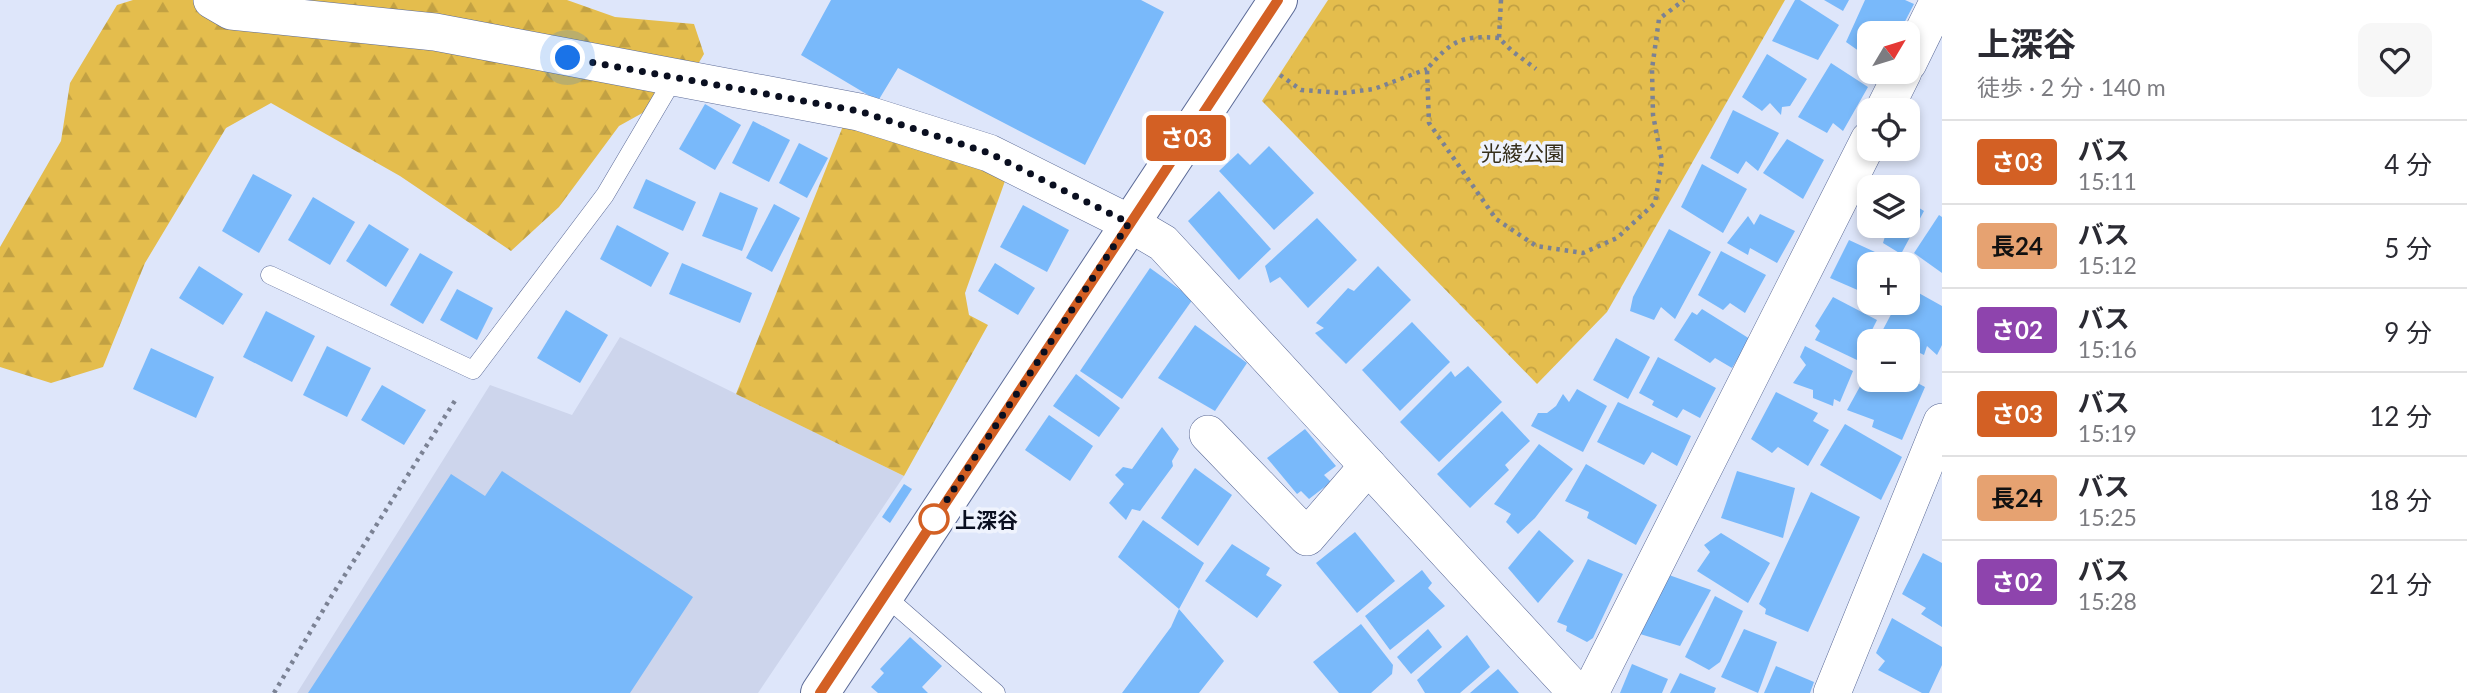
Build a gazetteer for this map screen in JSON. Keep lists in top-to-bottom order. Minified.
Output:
{"parks":["光綾公園"],"places":["上深谷"],"lines":["bus line さ03"],"north":"top right","page":{"on_map":"さ03","heading":["上深谷","徒歩 · 2 分 · 140 m"],"map_buttons":["+","−"],"list":[{"mark":"さ03","name":"バス","note":"15:11","value":"4 分"},{"mark":"長24","name":"バス","note":"15:12","value":"5 分"},{"mark":"さ02","name":"バス","note":"15:16","value":"9 分"},{"mark":"さ03","name":"バス","note":"15:19","value":"12 分"},{"mark":"長24","name":"バス","note":"15:25","value":"18 分"},{"mark":"さ02","name":"バス","note":"15:28","value":"21 分"}]}}
